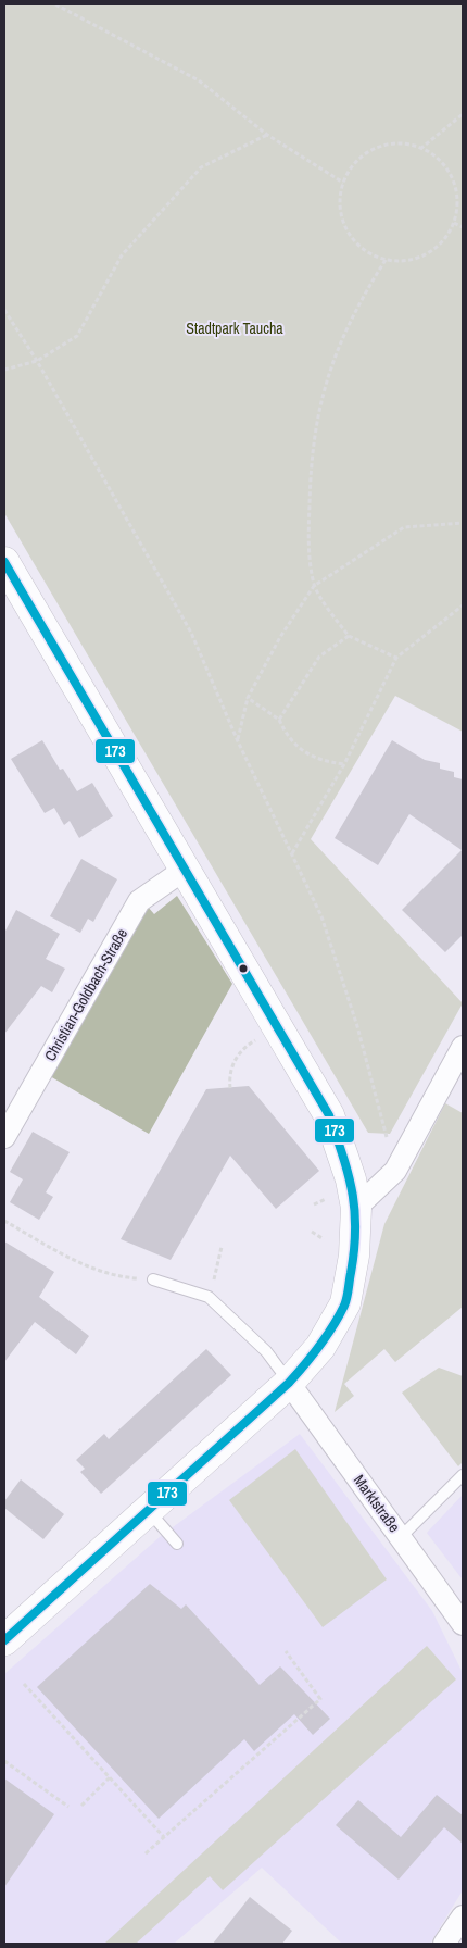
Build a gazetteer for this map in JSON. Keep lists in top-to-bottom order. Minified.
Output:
{"streets":{"street":["Christian-Goldbach-Straße","Marktstraße"]},"parks":["Stadtpark Taucha"],"lines":["transit line 173"]}
